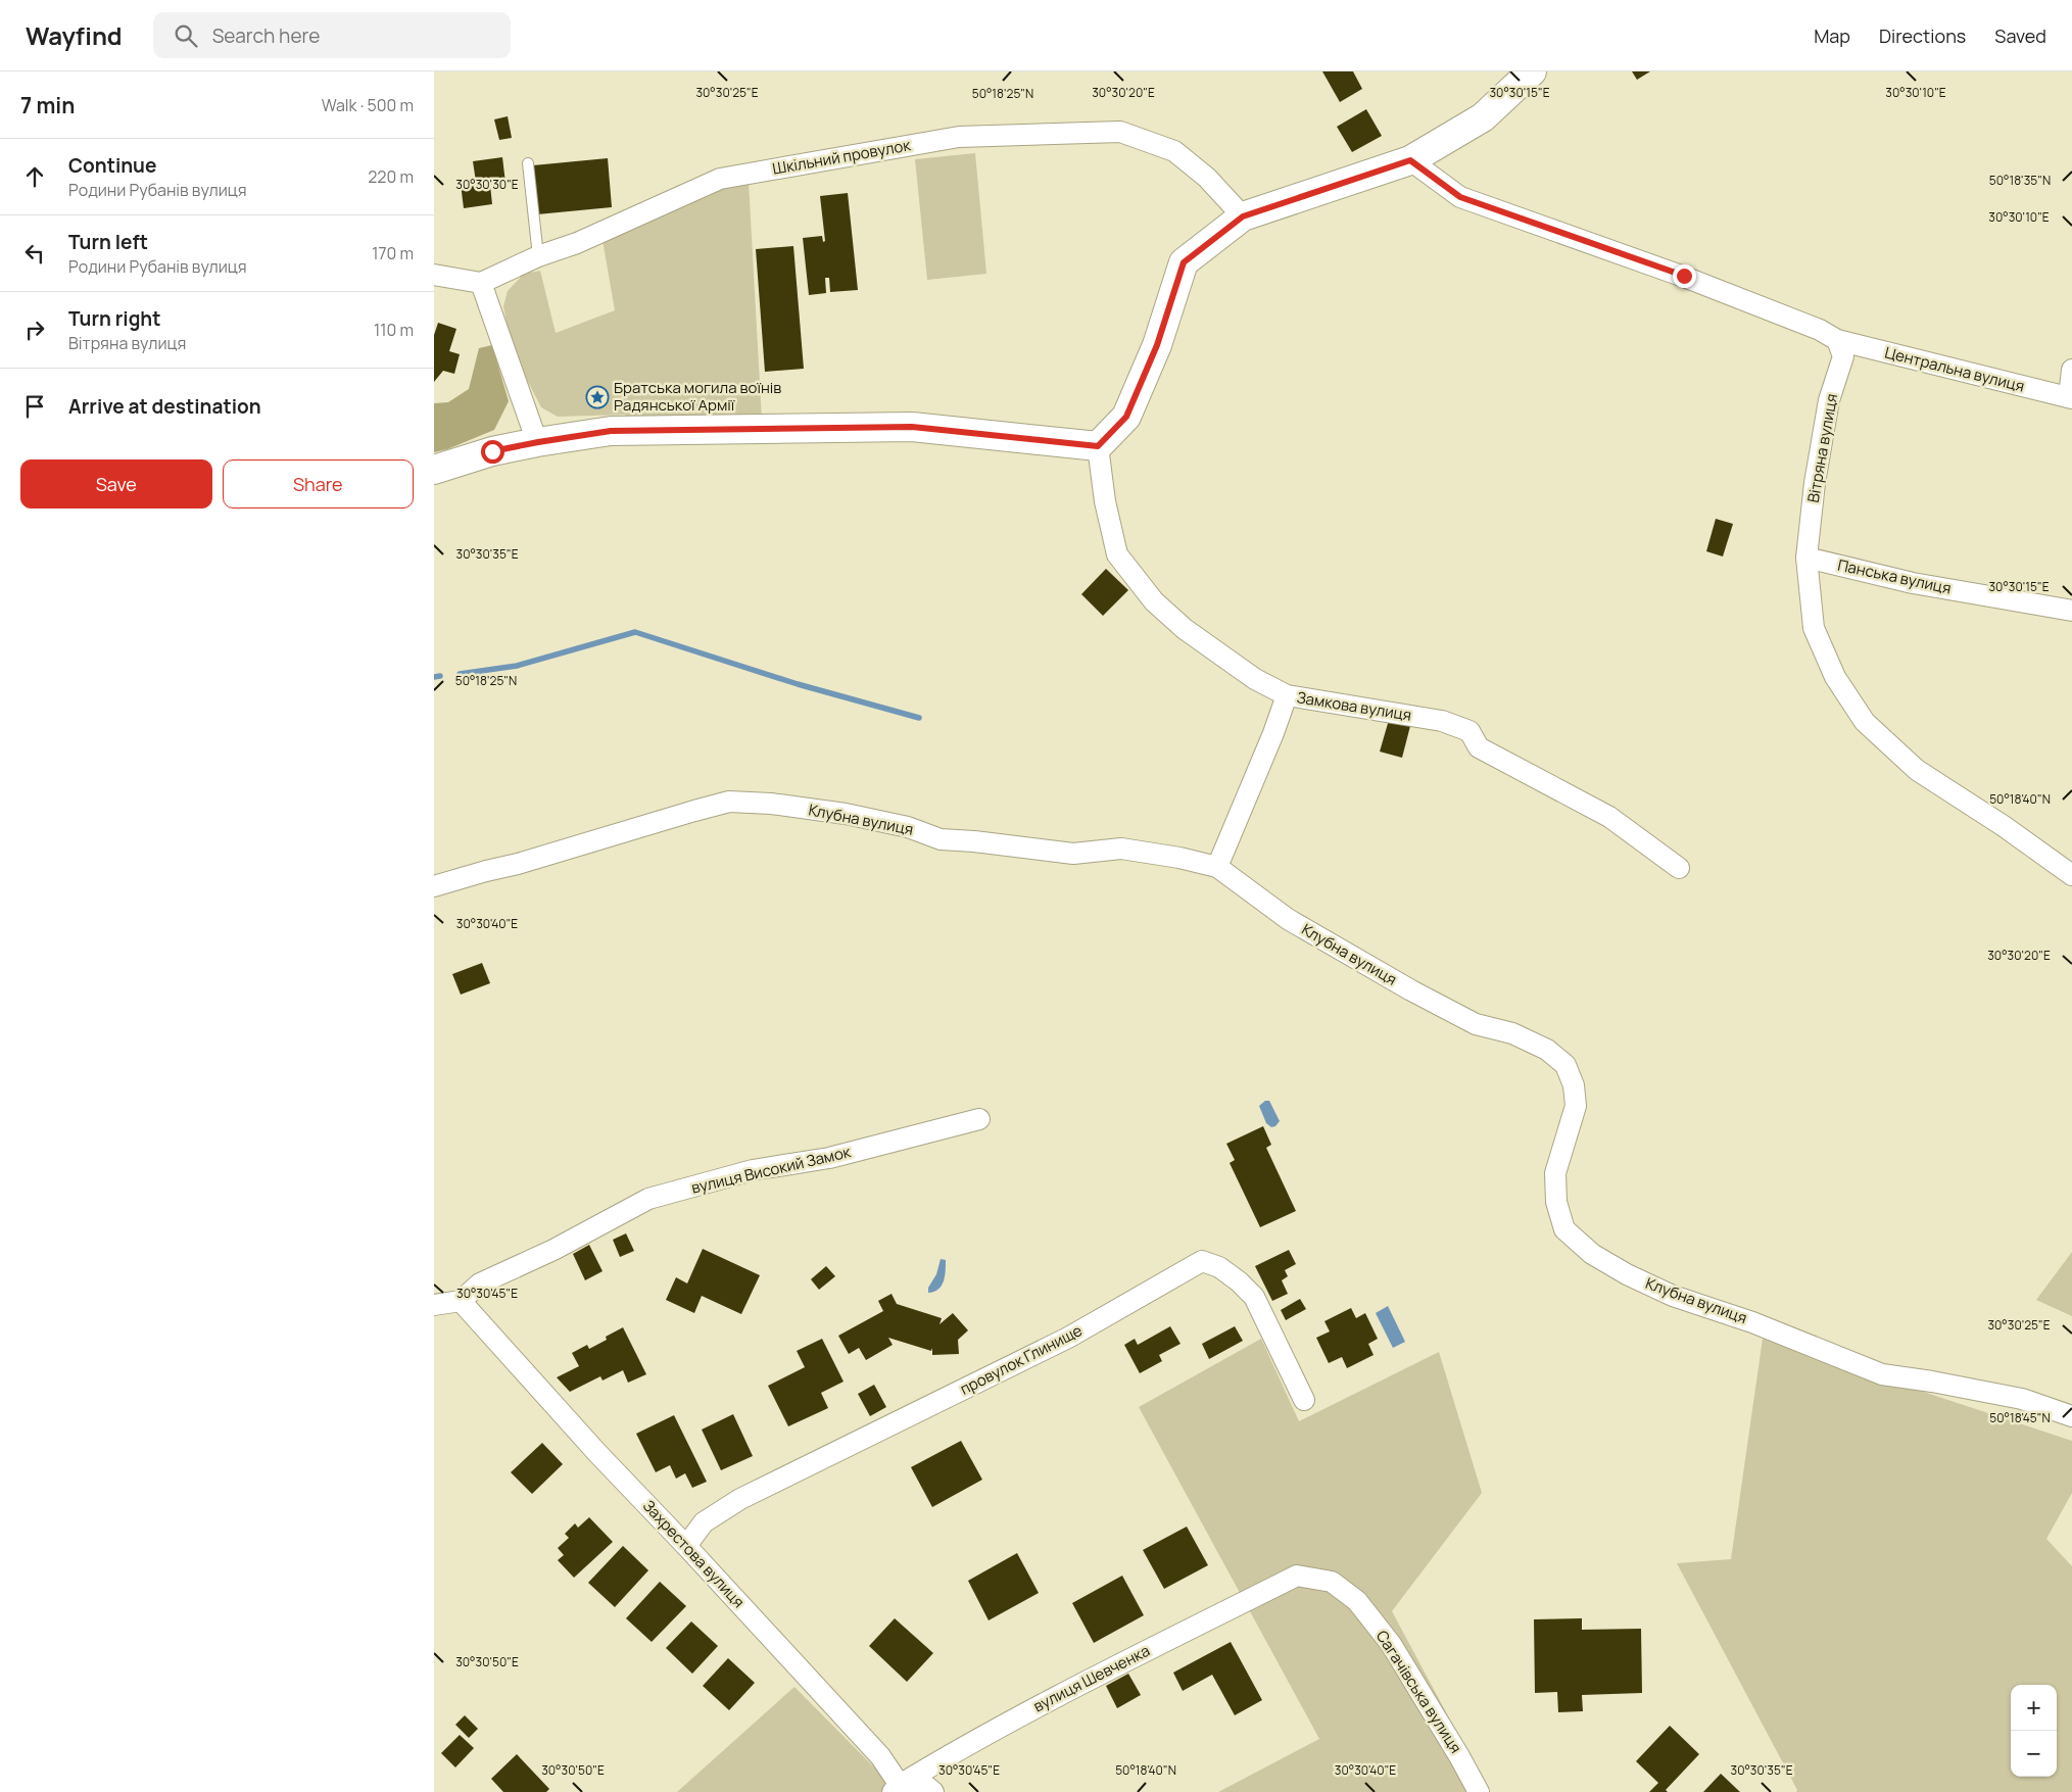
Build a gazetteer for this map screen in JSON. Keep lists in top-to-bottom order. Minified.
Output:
{"streets":{"street":["Шкільний провулок","Центральна вулиця","Вітряна вулиця","Панська вулиця","Замкова вулиця","Клубна вулиця","вулиця Високий Замок","провулок Глинище","Захрестова вулиця","вулиця Шевченка","Сагачівська вулиця"]},"crossings":[["Центральна вулиця","Вітряна вулиця"],["Вітряна вулиця","Панська вулиця"],["вулиця Високий Замок","Захрестова вулиця"],["провулок Глинище","Захрестова вулиця"],["Захрестова вулиця","вулиця Шевченка"],["вулиця Шевченка","Сагачівська вулиця"]],"places":{"place":["Братська могила воїнів Радянської Армії"]},"page":{"header":"Wayfind","search":"Search here","nav":["Map","Directions","Saved"],"heading":["7 min","Walk · 500 m"],"list":[["Continue","Родини Рубанів вулиця","220 m"],["Turn left","Родини Рубанів вулиця","170 m"],["Turn right","Вітряна вулиця","110 m"],"Arrive at destination"],"buttons":["Save","Share"],"map_buttons":["+","−"]},"coordinates":["30°30'10\"E","30°30'15\"E","30°30'25\"E","30°30'20\"E","50°18'25\"N","50°18'35\"N","30°30'30\"E","30°30'35\"E","50°18'40\"N","30°30'40\"E","30°30'45\"E","50°18'45\"N","30°30'50\"E"]}
